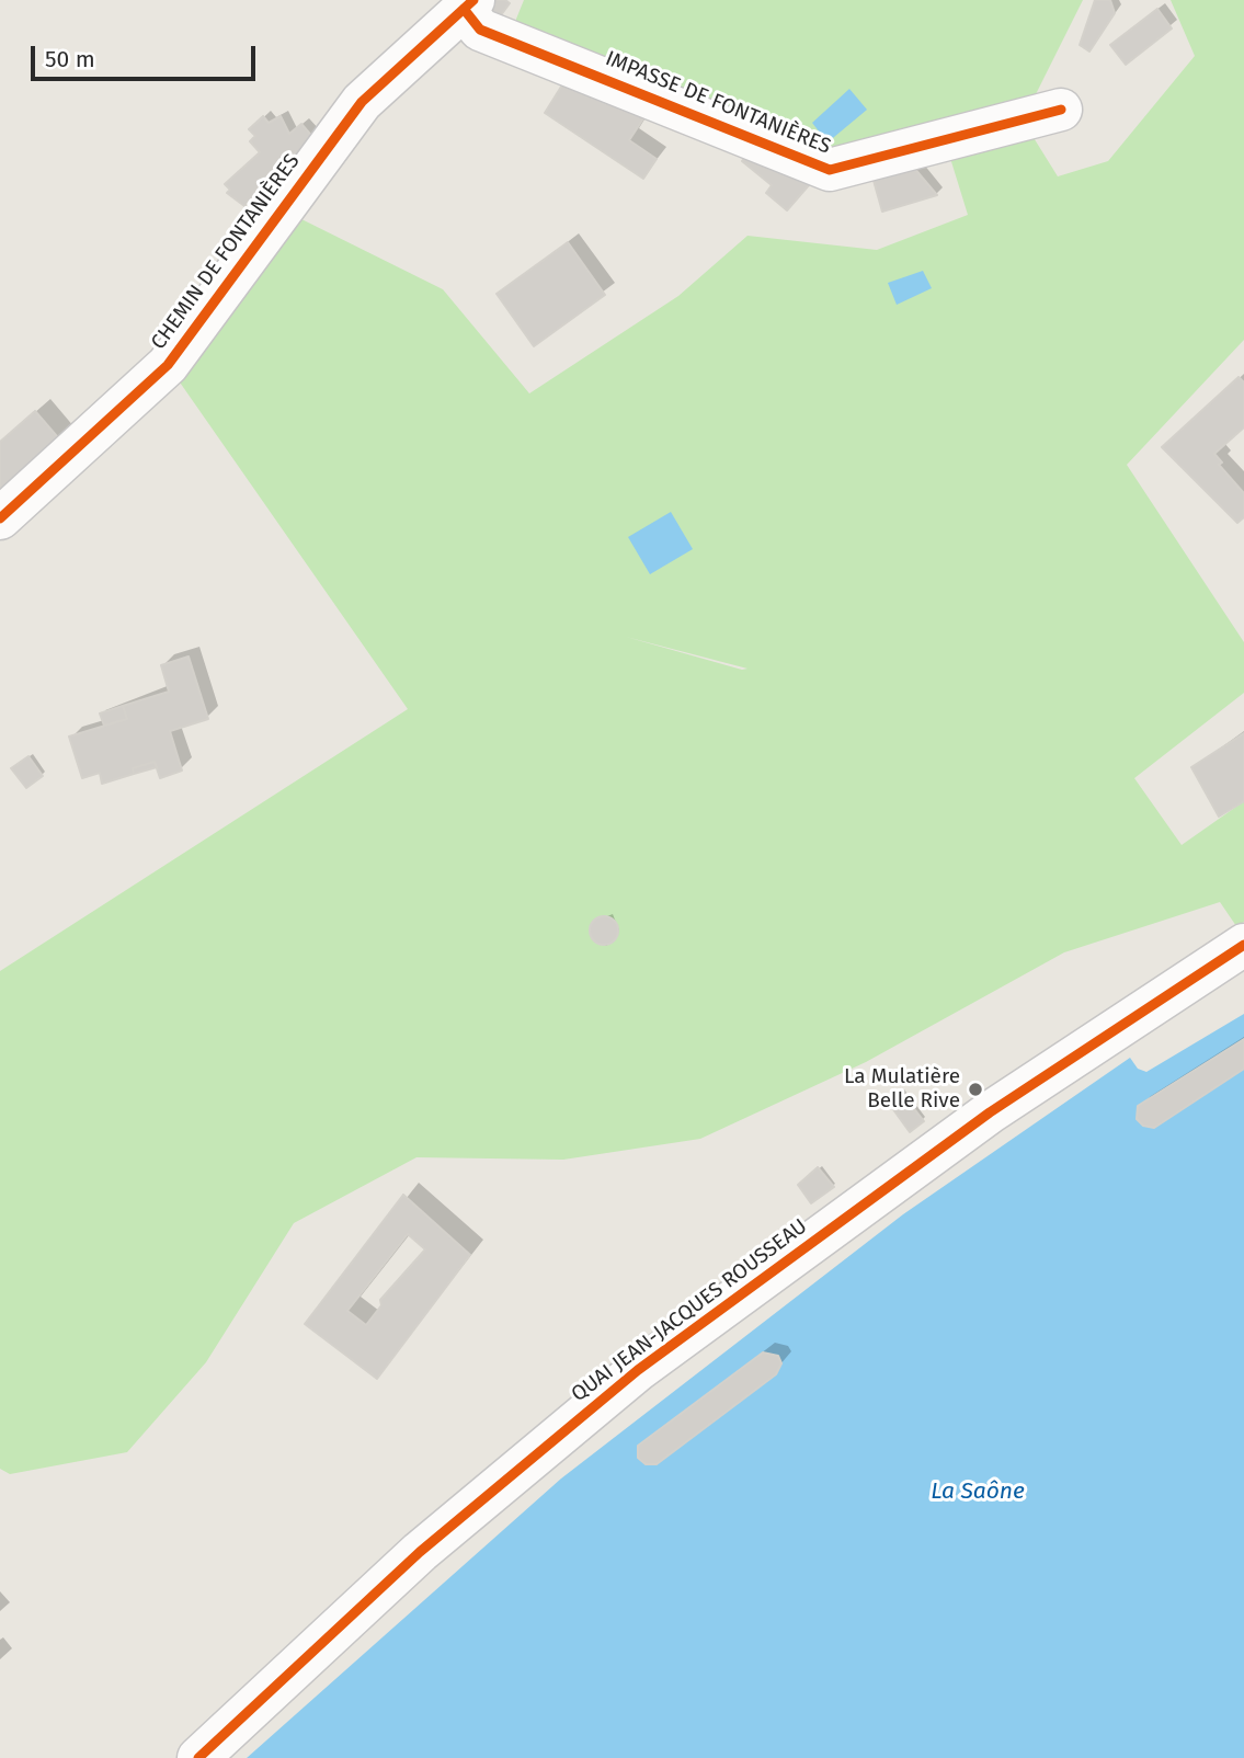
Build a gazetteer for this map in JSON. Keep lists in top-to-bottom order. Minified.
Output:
{"streets":{"street":["IMPASSE DE FONTANIÈRES","CHEMIN DE FONTANIÈRES","QUAI JEAN-JACQUES ROUSSEAU"]},"crossings":[["IMPASSE DE FONTANIÈRES","CHEMIN DE FONTANIÈRES"]],"water":["La Saône"],"places":["La Mulatière Belle Rive"],"scale_bar":"50 m"}
